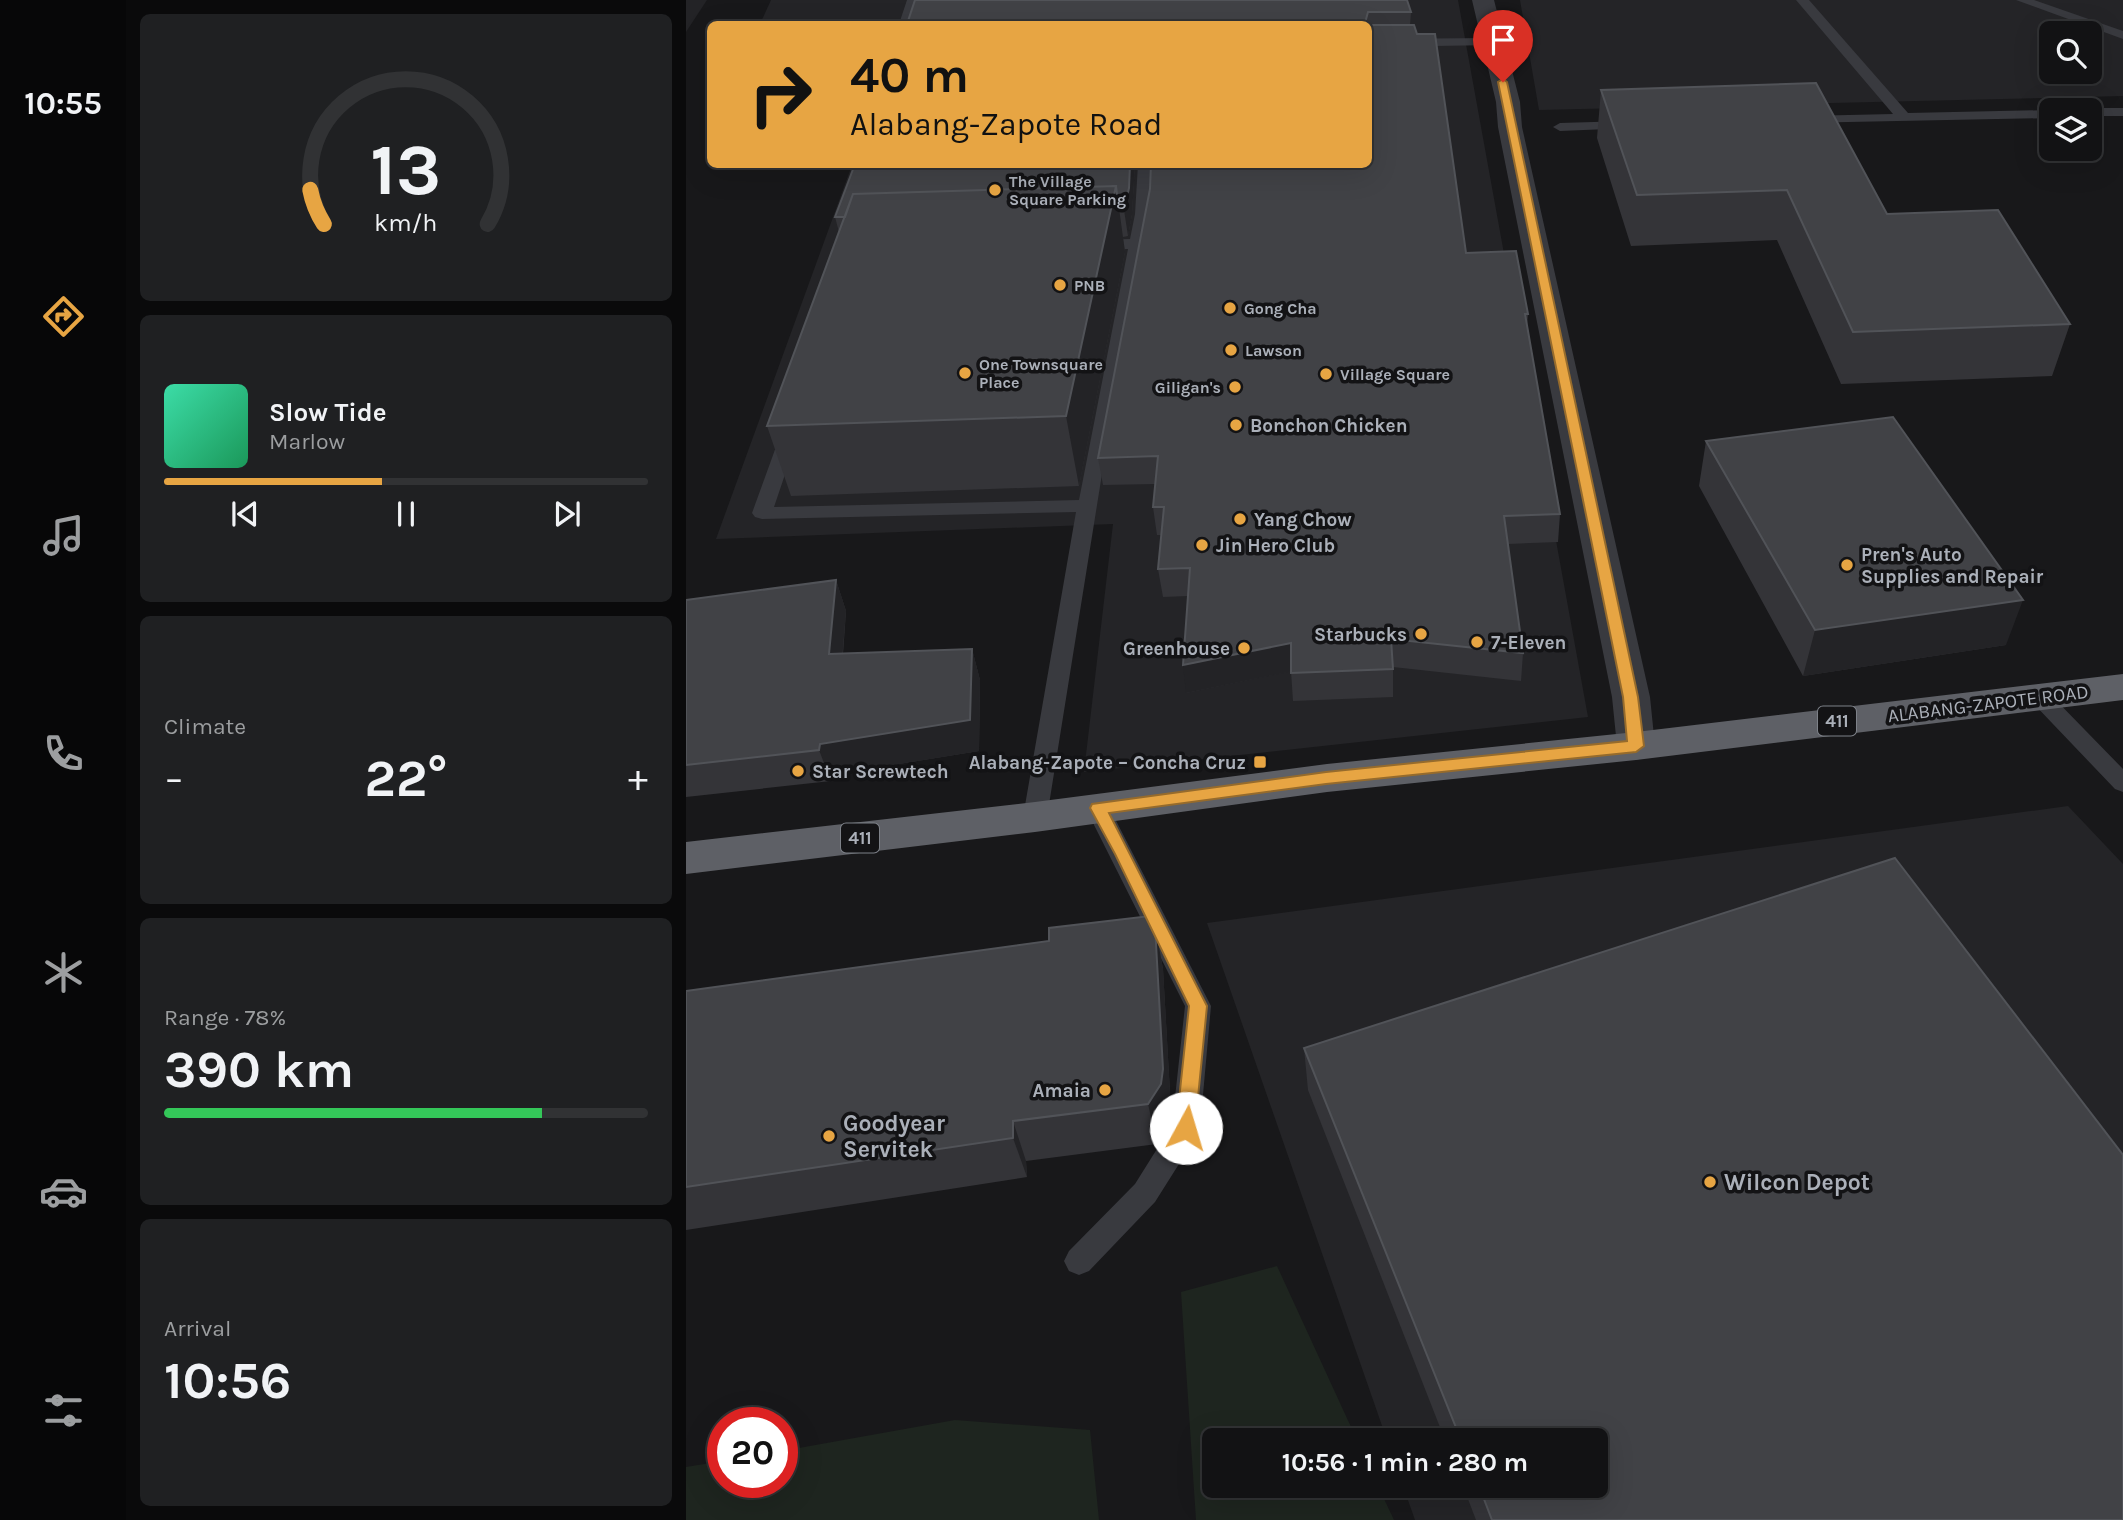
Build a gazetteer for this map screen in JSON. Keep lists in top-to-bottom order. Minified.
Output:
{"streets":{"highway":["ALABANG-ZAPOTE ROAD","411"]},"places":{"other":["The Village Square Parking","PNB","Gong Cha","Lawson","One Townsquare Place","Village Square","Giligan's","Bonchon Chicken","Yang Chow","Jin Hero Club","Pren's Auto Supplies and Repair","Starbucks","7-Eleven","Greenhouse","Star Screwtech","Amaia","Goodyear Servitek","Wilcon Depot"],"transit":["Alabang-Zapote – Concha Cruz"]},"page":{"tabs":"10:55","turn":["40 m","Alabang-Zapote Road"],"song":["Slow Tide","Marlow"],"tile":["Climate",["Range · 78%","390 km"],["Arrival","10:56"]],"heat":["−","22°","+"],"limit":"20","trip":"10:56 · 1 min · 280 m","gauge":["13","km/h"]}}
